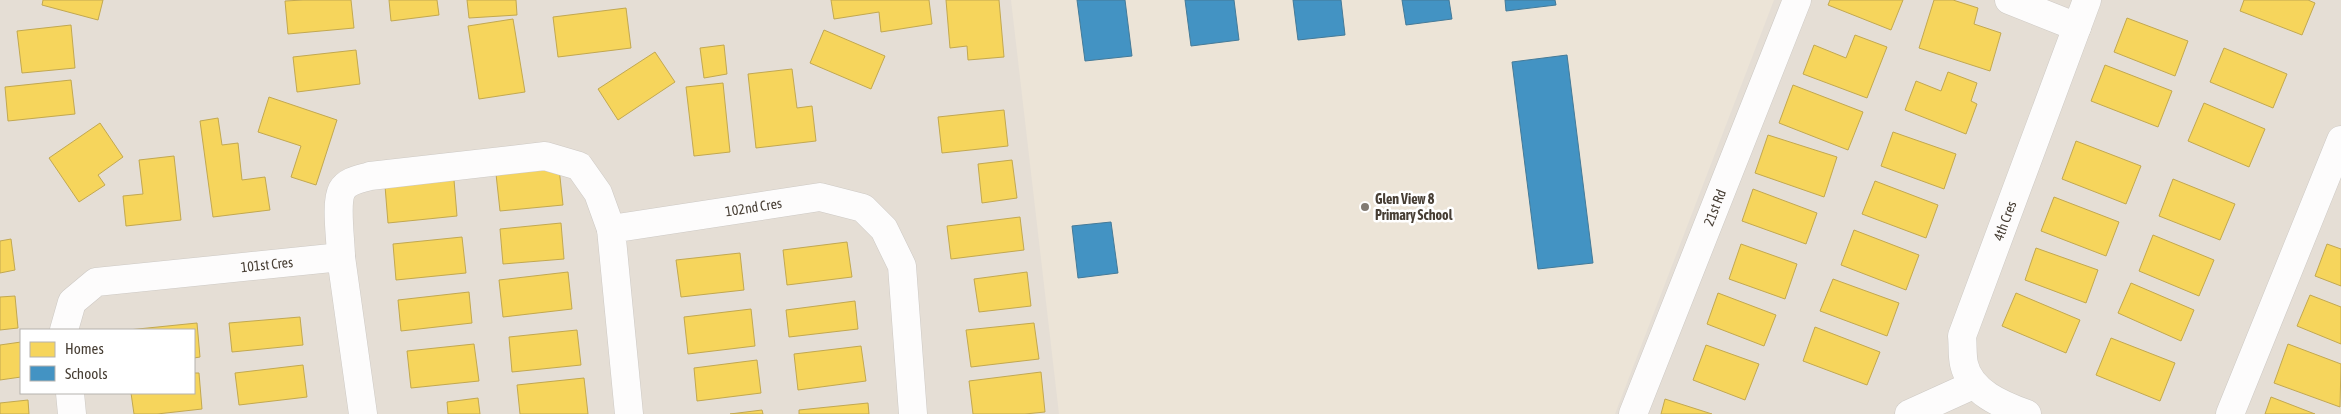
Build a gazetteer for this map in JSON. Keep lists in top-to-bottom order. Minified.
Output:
{"streets":{"street":["21st Rd","102nd Cres","4th Cres","101st Cres"]},"places":["Glen View 8 Primary School"],"legend":["Homes","Schools"]}
